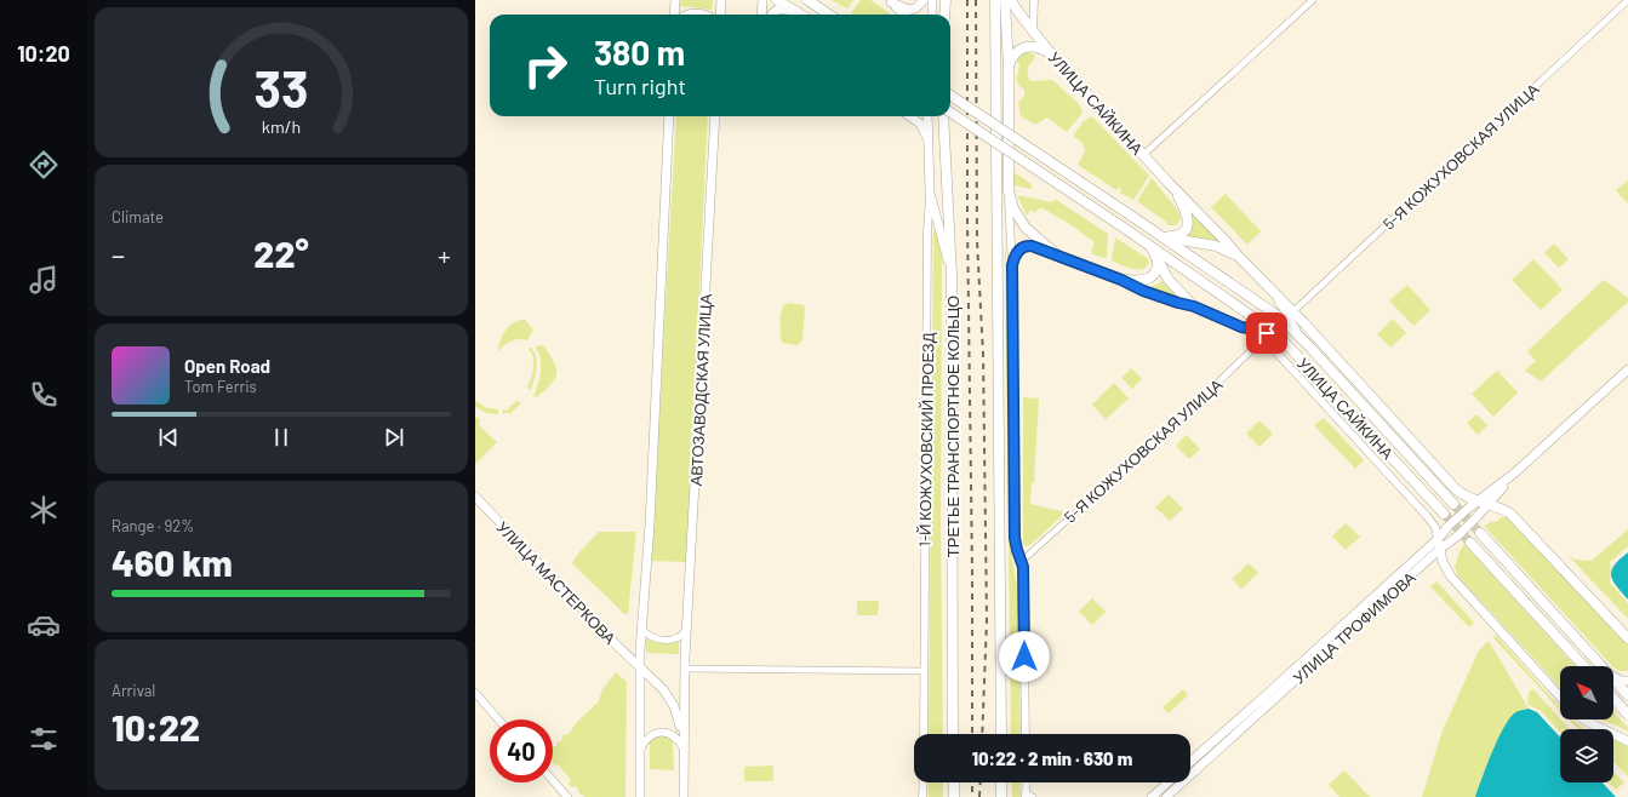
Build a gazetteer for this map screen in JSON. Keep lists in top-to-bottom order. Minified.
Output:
{"streets":{"main road":["УЛИЦА САЙКИНА","АВТОЗАВОДСКАЯ УЛИЦА","ТРЕТЬЕ ТРАНСПОРТНОЕ КОЛЬЦО","1-Й КОЖУХОВСКИЙ ПРОЕЗД","УЛИЦА МАСТЕРКОВА","УЛИЦА ТРОФИМОВА"],"street":["5-Я КОЖУХОВСКАЯ УЛИЦА"]},"crossings":[["АВТОЗАВОДСКАЯ УЛИЦА","УЛИЦА МАСТЕРКОВА"]],"north":"top left","page":{"tabs":"10:20","turn":["380 m","Turn right"],"tile":["Climate",["Range · 92%","460 km"],["Arrival","10:22"]],"heat":["−","22°","+"],"song":["Open Road","Tom Ferris"],"limit":"40","trip":"10:22 · 2 min · 630 m","gauge":["33","km/h"]}}
